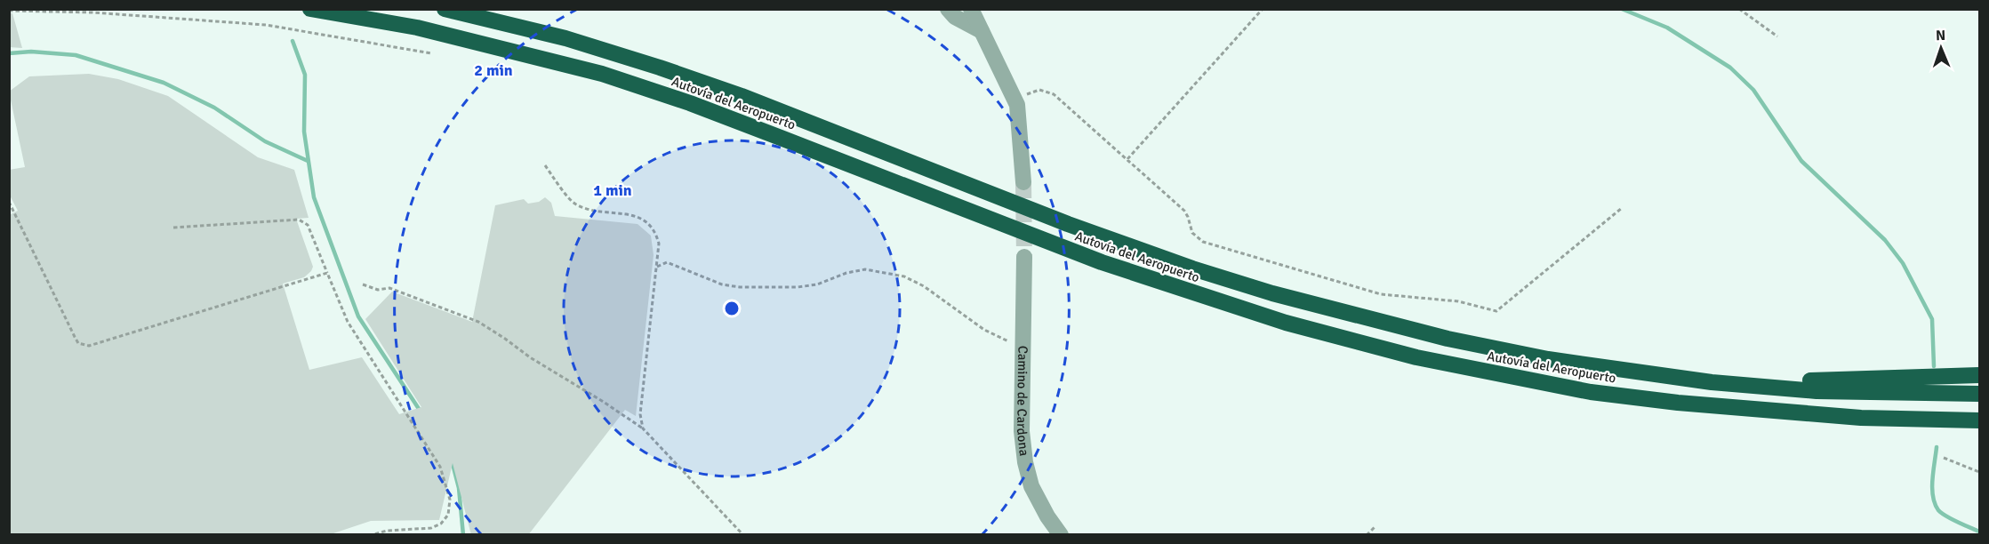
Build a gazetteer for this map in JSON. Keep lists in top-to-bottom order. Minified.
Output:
{"streets":{"highway":["Autovía del Aeropuerto"],"street":["Camino de Cardona"]},"north":"top","rings":["2 min","1 min"]}
